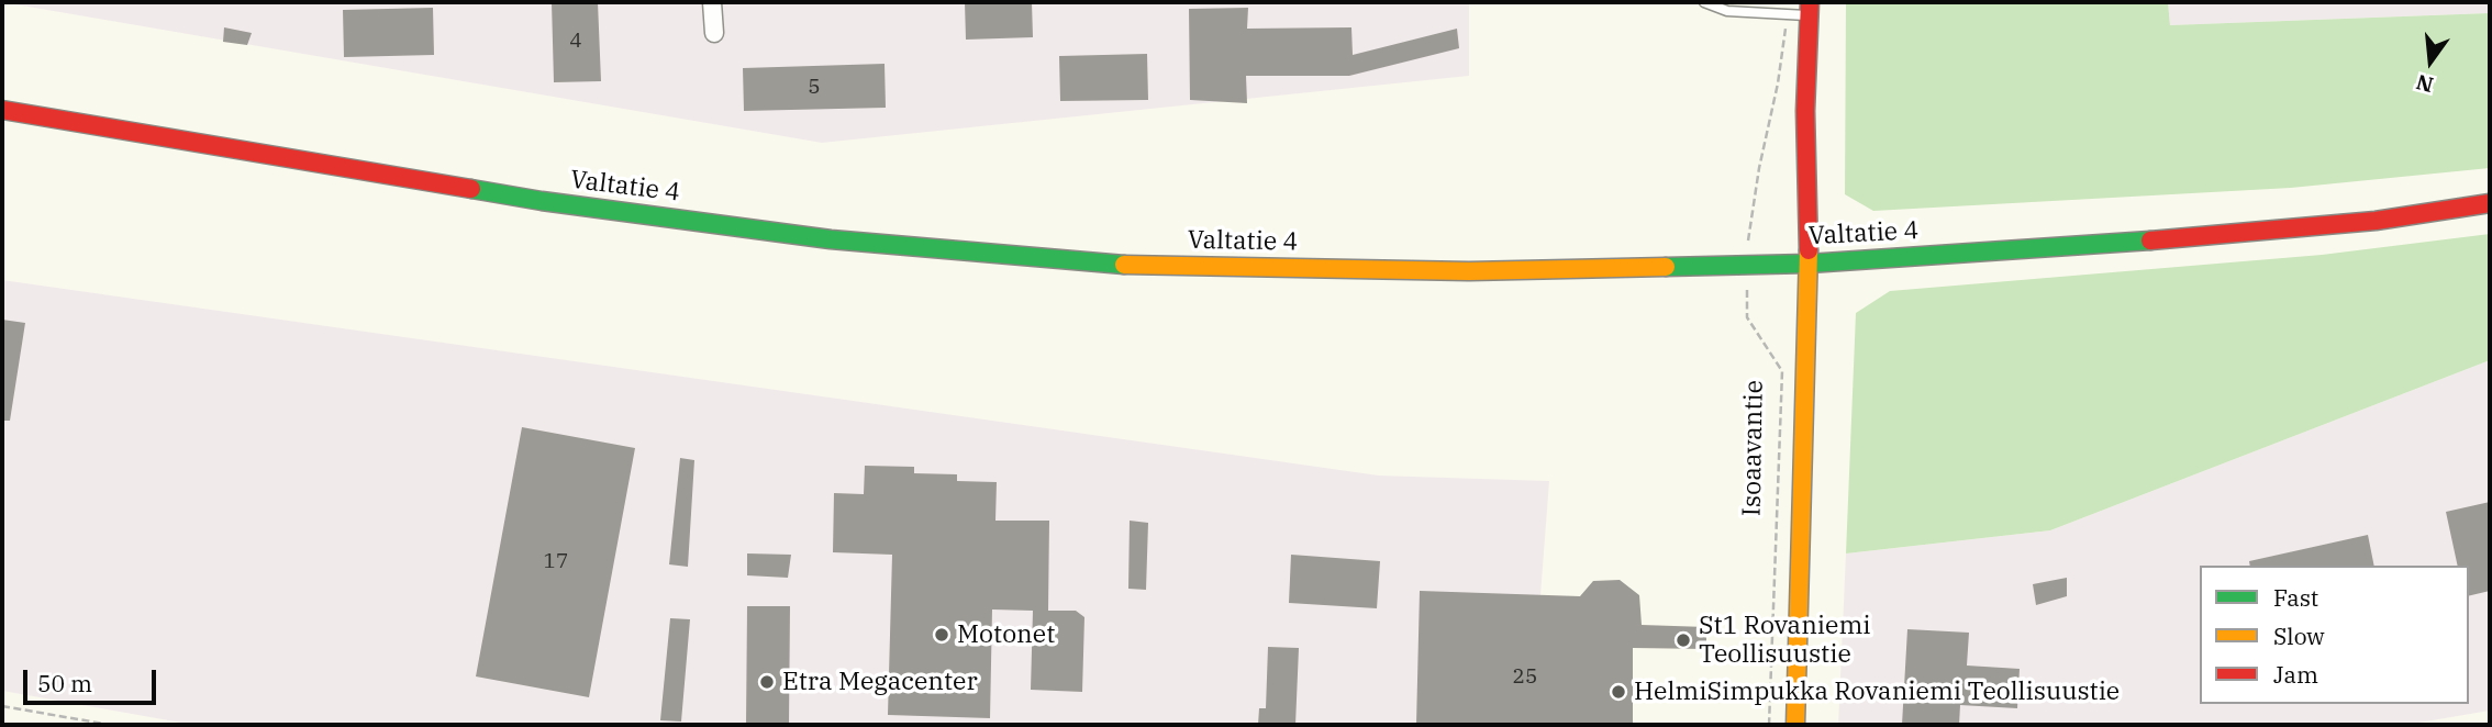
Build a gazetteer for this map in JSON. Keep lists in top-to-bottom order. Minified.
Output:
{"streets":{"main road":["Valtatie 4","Isoaavantie"]},"crossings":[["Valtatie 4","Isoaavantie"]],"places":["Motonet","St1 Rovaniemi Teollisuustie","Etra Megacenter","HelmiSimpukka Rovaniemi Teollisuustie"],"house_numbers":["4","5","17","25"],"legend":["Fast","Slow","Jam"],"scale_bar":"50 m","north":"bottom"}
